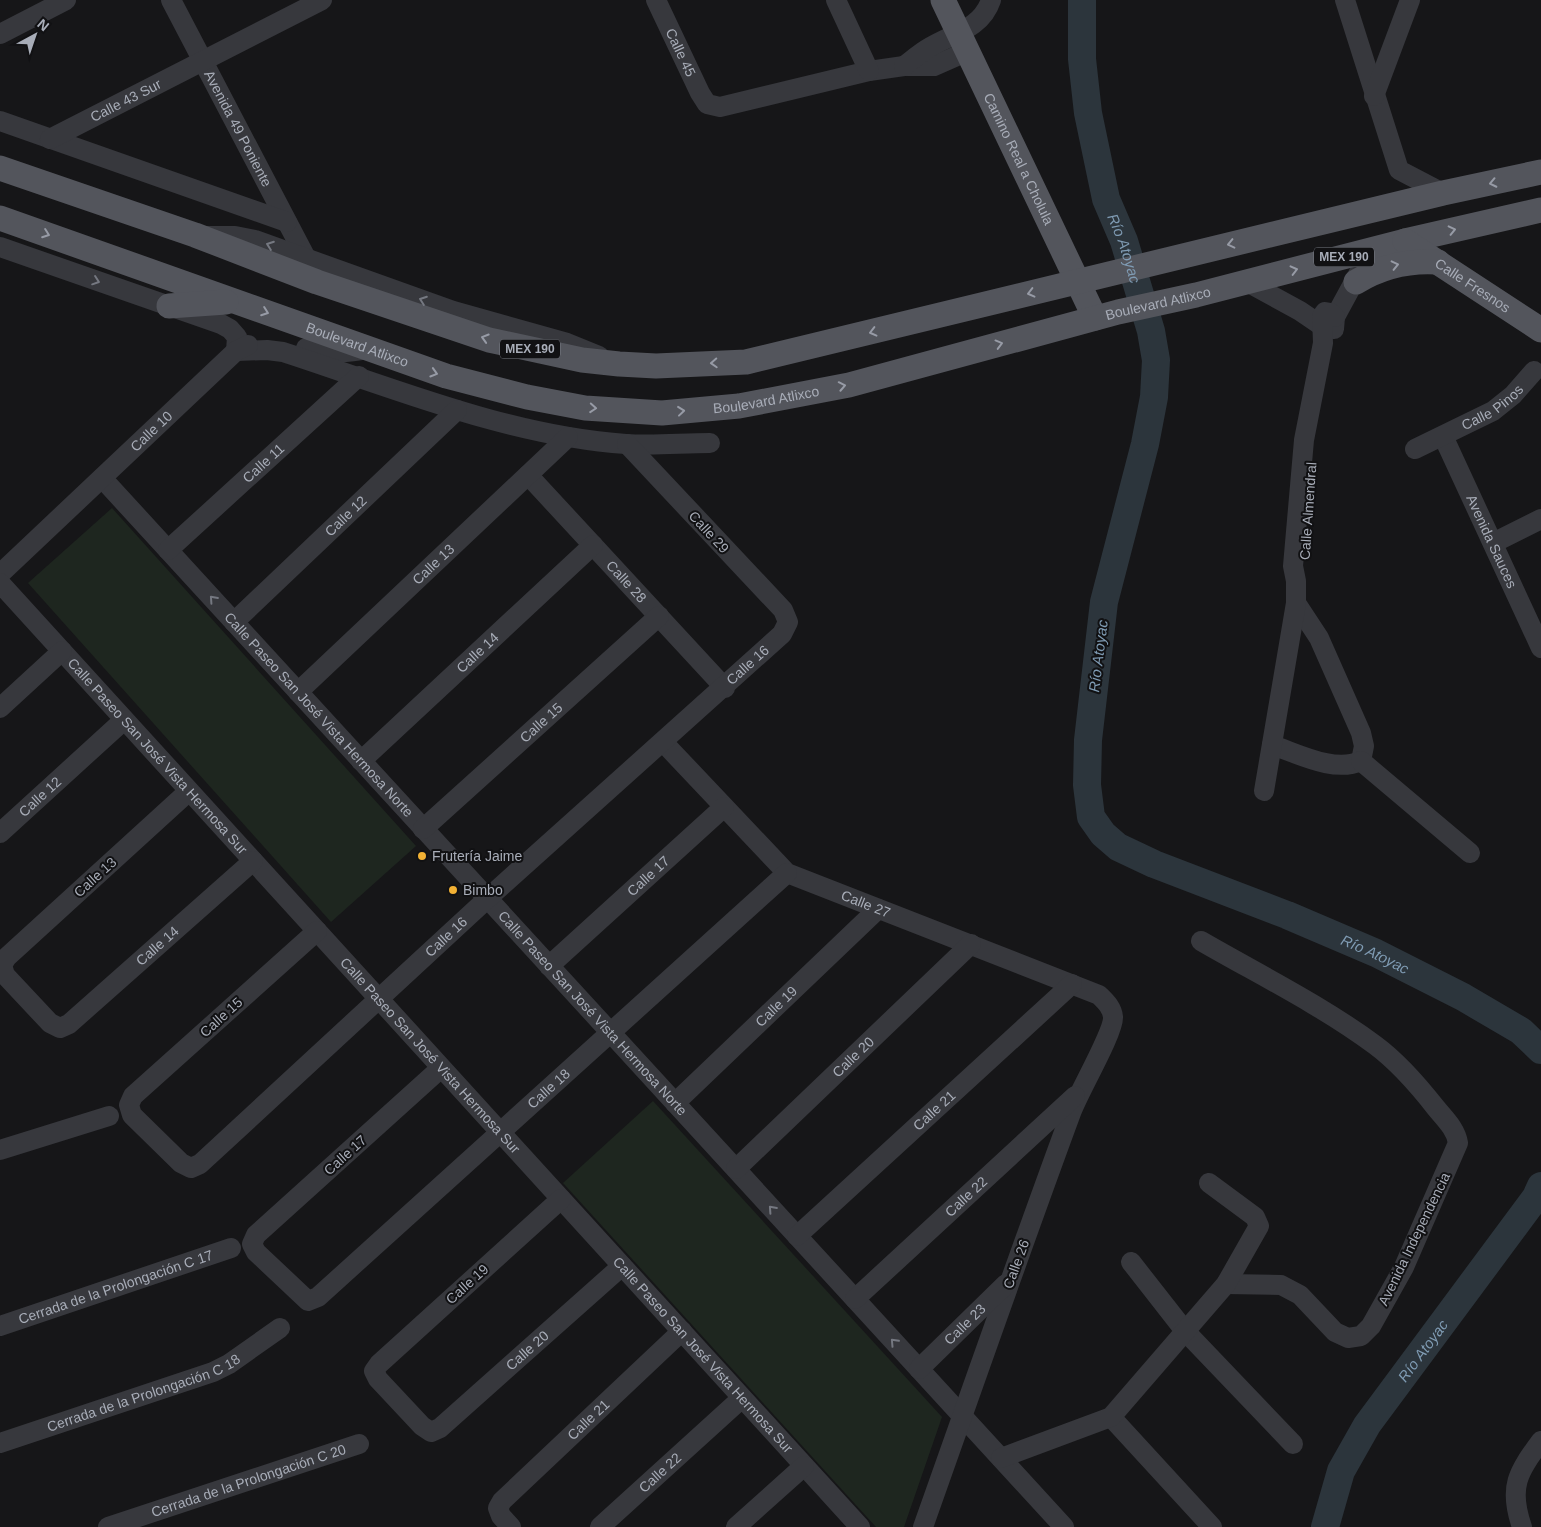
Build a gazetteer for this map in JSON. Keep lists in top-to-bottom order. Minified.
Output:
{"streets":{"main road":["Camino Real a Cholula","MEX 190","Calle Fresnos","Boulevard Atlixco"],"street":["Calle 45","Calle 43 Sur","Avenida 49 Poniente","Calle Pinos","Calle 10","Calle 11","Calle Almendral","Calle 12","Calle 29","Avenida Sauces","Calle 13","Calle 28","Calle 14","Calle 16","Calle Paseo San José Vista Hermosa Norte","Calle 15","Calle Paseo San José Vista Hermosa Sur","Calle 17","Calle 27","Calle 19","Calle 20","Calle 18","Calle 21","Calle 22","Avenida Independencia","Calle 26","Cerrada de la Prolongación C 17","Calle 23","Cerrada de la Prolongación C 18","Cerrada de la Prolongación C 20"]},"crossings":[["Calle 43 Sur","Avenida 49 Poniente"],["Camino Real a Cholula","MEX 190"],["Camino Real a Cholula","Boulevard Atlixco"],["Calle Fresnos","Boulevard Atlixco"],["Calle Pinos","Avenida Sauces"],["Calle 10","Calle Paseo San José Vista Hermosa Norte"],["Calle 11","Calle Paseo San José Vista Hermosa Norte"],["Calle 12","Calle Paseo San José Vista Hermosa Norte"],["Calle 12","Calle Paseo San José Vista Hermosa Sur"],["Calle 29","Calle 16"],["Calle 13","Calle 28"],["Calle 13","Calle 14"],["Calle 13","Calle Paseo San José Vista Hermosa Norte"],["Calle 13","Calle Paseo San José Vista Hermosa Sur"],["Calle 28","Calle 14"],["Calle 28","Calle 16"],["Calle 28","Calle 15"],["Calle 14","Calle Paseo San José Vista Hermosa Norte"],["Calle 14","Calle Paseo San José Vista Hermosa Sur"],["Calle 16","Calle Paseo San José Vista Hermosa Norte"],["Calle 16","Calle 15"],["Calle 16","Calle Paseo San José Vista Hermosa Sur"],["Calle 16","Calle 27"],["Calle Paseo San José Vista Hermosa Norte","Calle 15"],["Calle Paseo San José Vista Hermosa Norte","Calle 17"],["Calle Paseo San José Vista Hermosa Norte","Calle 19"],["Calle Paseo San José Vista Hermosa Norte","Calle 20"],["Calle Paseo San José Vista Hermosa Norte","Calle 18"],["Calle Paseo San José Vista Hermosa Norte","Calle 21"],["Calle Paseo San José Vista Hermosa Norte","Calle 22"],["Calle Paseo San José Vista Hermosa Norte","Calle 26"],["Calle Paseo San José Vista Hermosa Norte","Calle 23"],["Calle 15","Calle Paseo San José Vista Hermosa Sur"],["Calle Paseo San José Vista Hermosa Sur","Calle 17"],["Calle Paseo San José Vista Hermosa Sur","Calle 19"],["Calle Paseo San José Vista Hermosa Sur","Calle 20"],["Calle Paseo San José Vista Hermosa Sur","Calle 18"],["Calle Paseo San José Vista Hermosa Sur","Calle 21"],["Calle Paseo San José Vista Hermosa Sur","Calle 22"],["Calle 17","Calle 27"],["Calle 17","Calle 18"],["Calle 27","Calle 19"],["Calle 27","Calle 20"],["Calle 27","Calle 18"],["Calle 27","Calle 21"],["Calle 27","Calle 26"],["Calle 19","Calle 20"],["Calle 22","Calle 26"],["Calle 26","Calle 23"]],"water":["Río Atoyac"],"places":["Frutería Jaime","Bimbo"],"north":"top right"}
